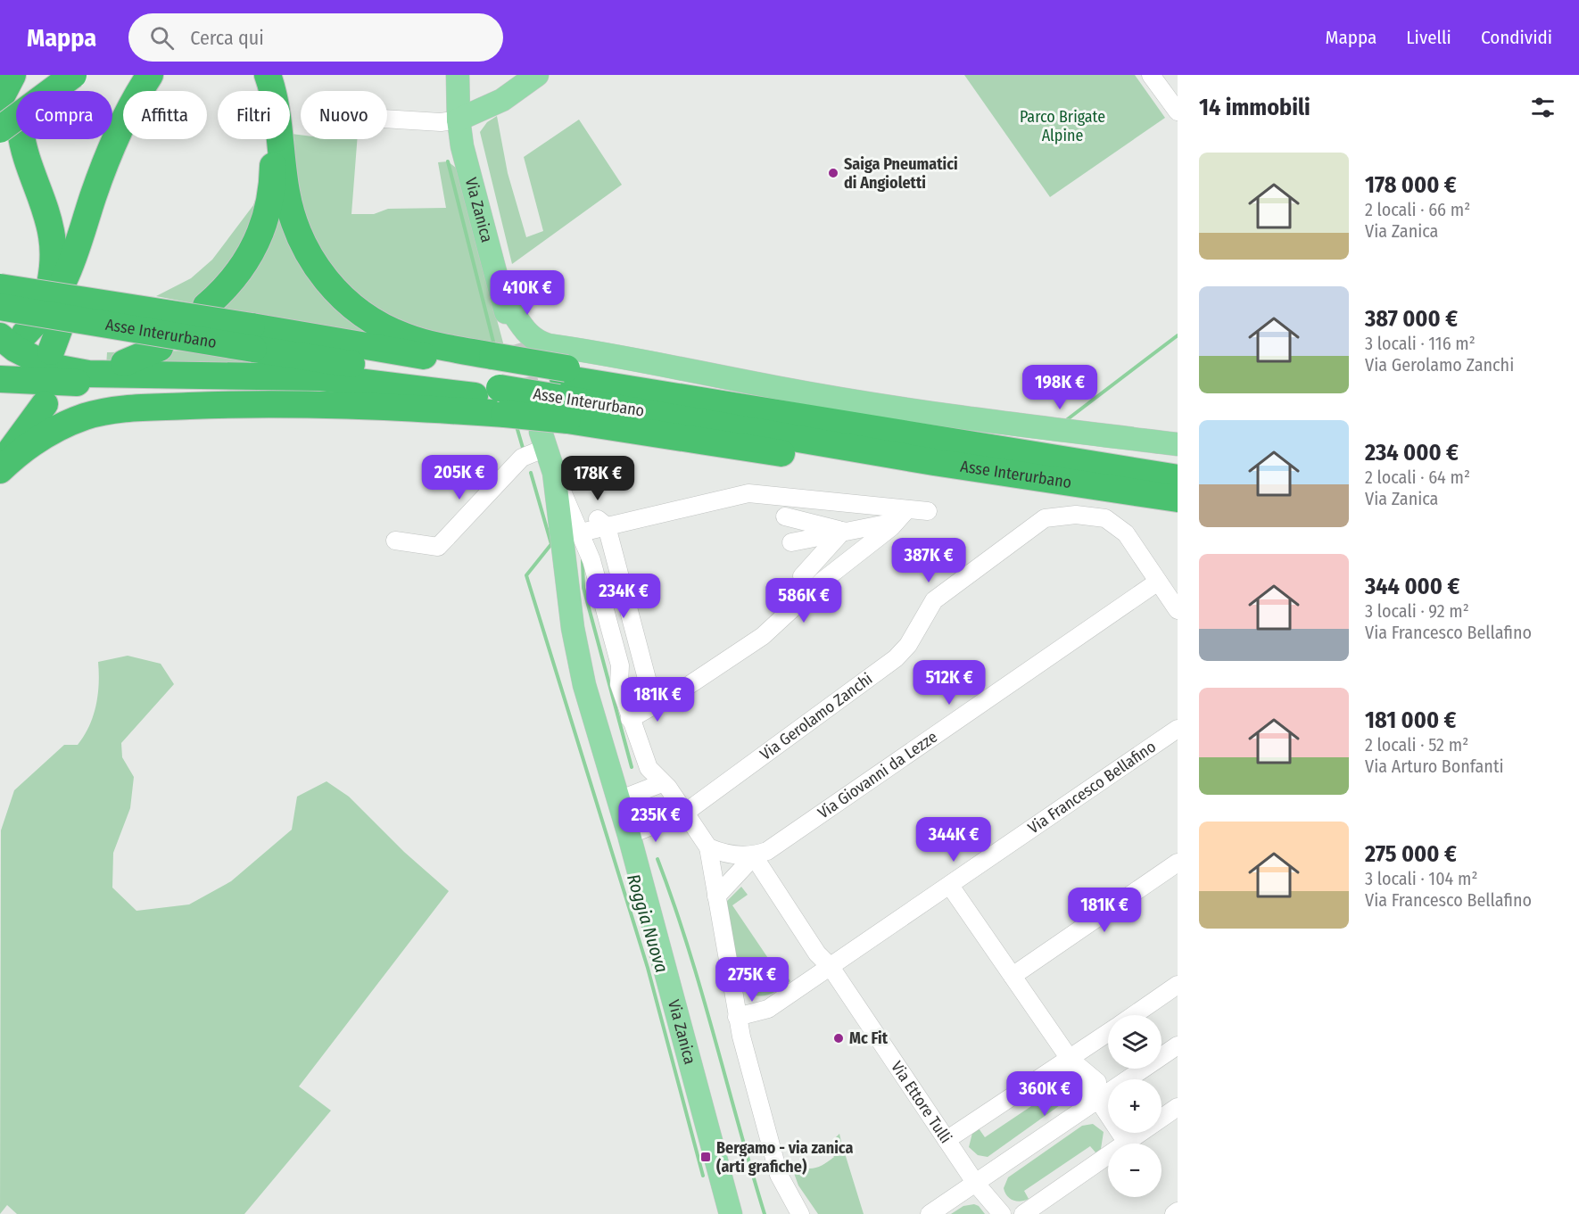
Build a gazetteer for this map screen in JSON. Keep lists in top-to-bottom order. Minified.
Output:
{"streets":{"highway":["Asse Interurbano"],"main road":["Via Zanica"],"street":["Via Gerolamo Zanchi","Via Giovanni da Lezze","Via Francesco Bellafino","Via Ettore Tulli"]},"crossings":[["Via Zanica","Asse Interurbano"],["Via Zanica","Via Gerolamo Zanchi"],["Via Gerolamo Zanchi","Via Giovanni da Lezze"],["Via Giovanni da Lezze","Via Ettore Tulli"],["Via Francesco Bellafino","Via Ettore Tulli"]],"water":["Roggia Nuova"],"parks":["Parco Brigate Alpine"],"places":{"other":["Saiga Pneumatici di Angioletti","Mc Fit"],"transit":["Bergamo - via zanica (arti grafiche)"]},"page":{"header":"Mappa","search":"Cerca qui","nav":["Mappa","Livelli","Condividi"],"heading":"14 immobili","chip":["Compra","Affitta","Filtri","Nuovo"],"list":[{"name":"178 000 €","note":"2 locali · 66 m² · Via Zanica"},{"name":"387 000 €","note":"3 locali · 116 m² · Via Gerolamo Zanchi"},{"name":"234 000 €","note":"2 locali · 64 m² · Via Zanica"},{"name":"344 000 €","note":"3 locali · 92 m² · Via Francesco Bellafino"},{"name":"181 000 €","note":"2 locali · 52 m² · Via Arturo Bonfanti"},{"name":"275 000 €","note":"3 locali · 104 m² · Via Francesco Bellafino"}],"price":["410K €","198K €","205K €","178K €","387K €","234K €","586K €","512K €","181K €","235K €","344K €","181K €","275K €","360K €"],"map_buttons":["+","−"]}}
